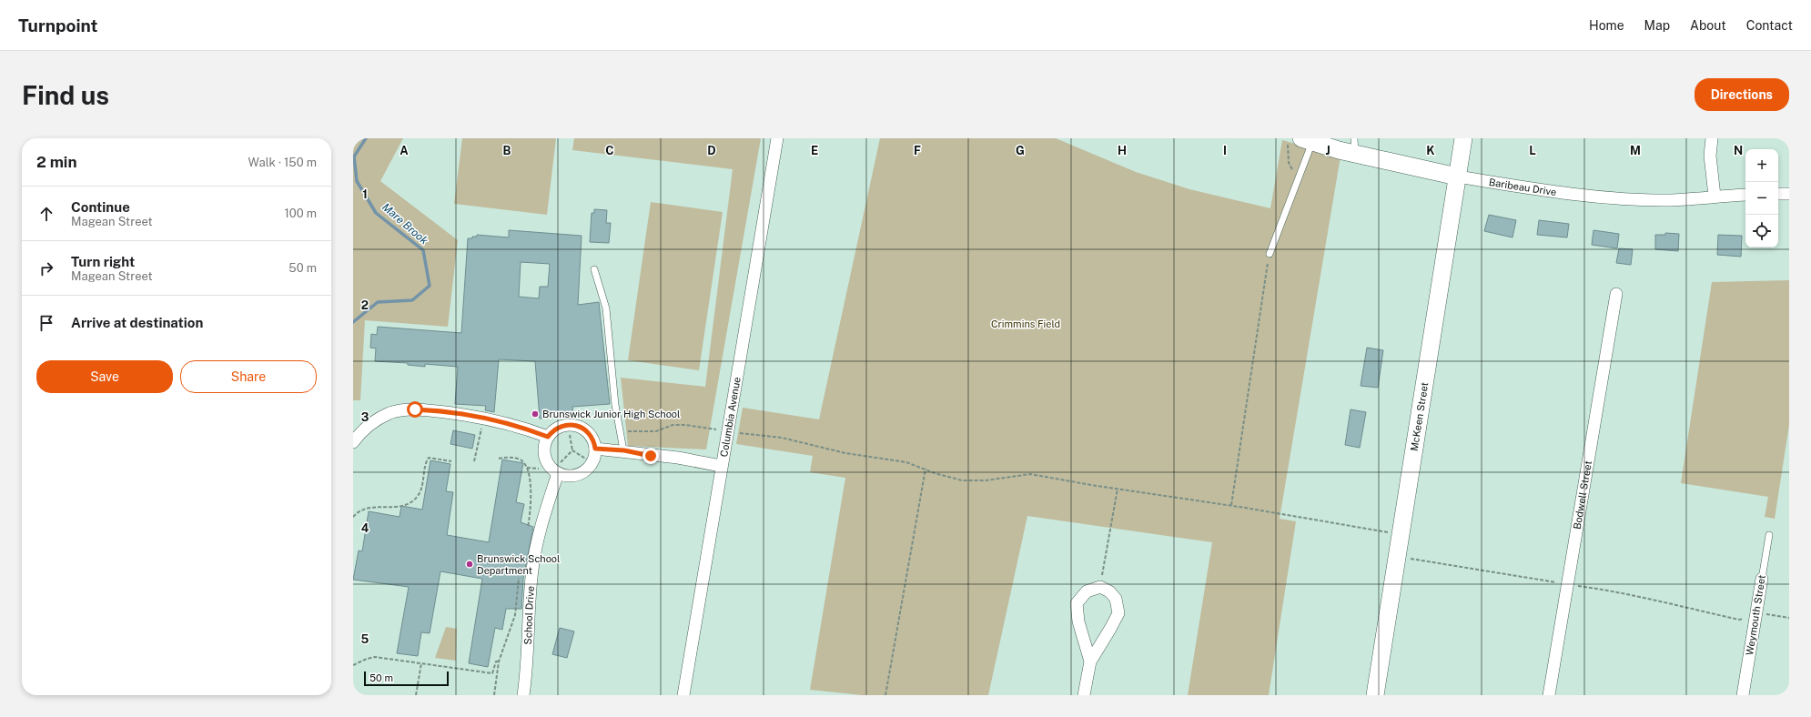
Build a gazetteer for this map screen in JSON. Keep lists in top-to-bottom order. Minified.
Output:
{"streets":{"street":["Baribeau Drive","Columbia Avenue","McKeen Street","Bodwell Street","School Drive","Weymouth Street"]},"crossings":[["Baribeau Drive","McKeen Street"]],"water":["Mare Brook"],"parks":["Crimmins Field"],"places":["Brunswick Junior High School","Brunswick School Department"],"scale_bar":"50 m","page":{"header":"Turnpoint","nav":["Home","Map","About","Contact"],"buttons":["Directions",["Save","Share"]],"title":"Find us","heading":["2 min","Walk · 150 m"],"map_buttons":["+","−"],"list":[["Continue","Magean Street","100 m"],["Turn right","Magean Street","50 m"],"Arrive at destination"],"scale":"50 m"},"grid":{"columns":["A","B","C","D","E","F","G","H","I","J","K","L","M","N"],"rows":["1","2","3","4","5"]}}
